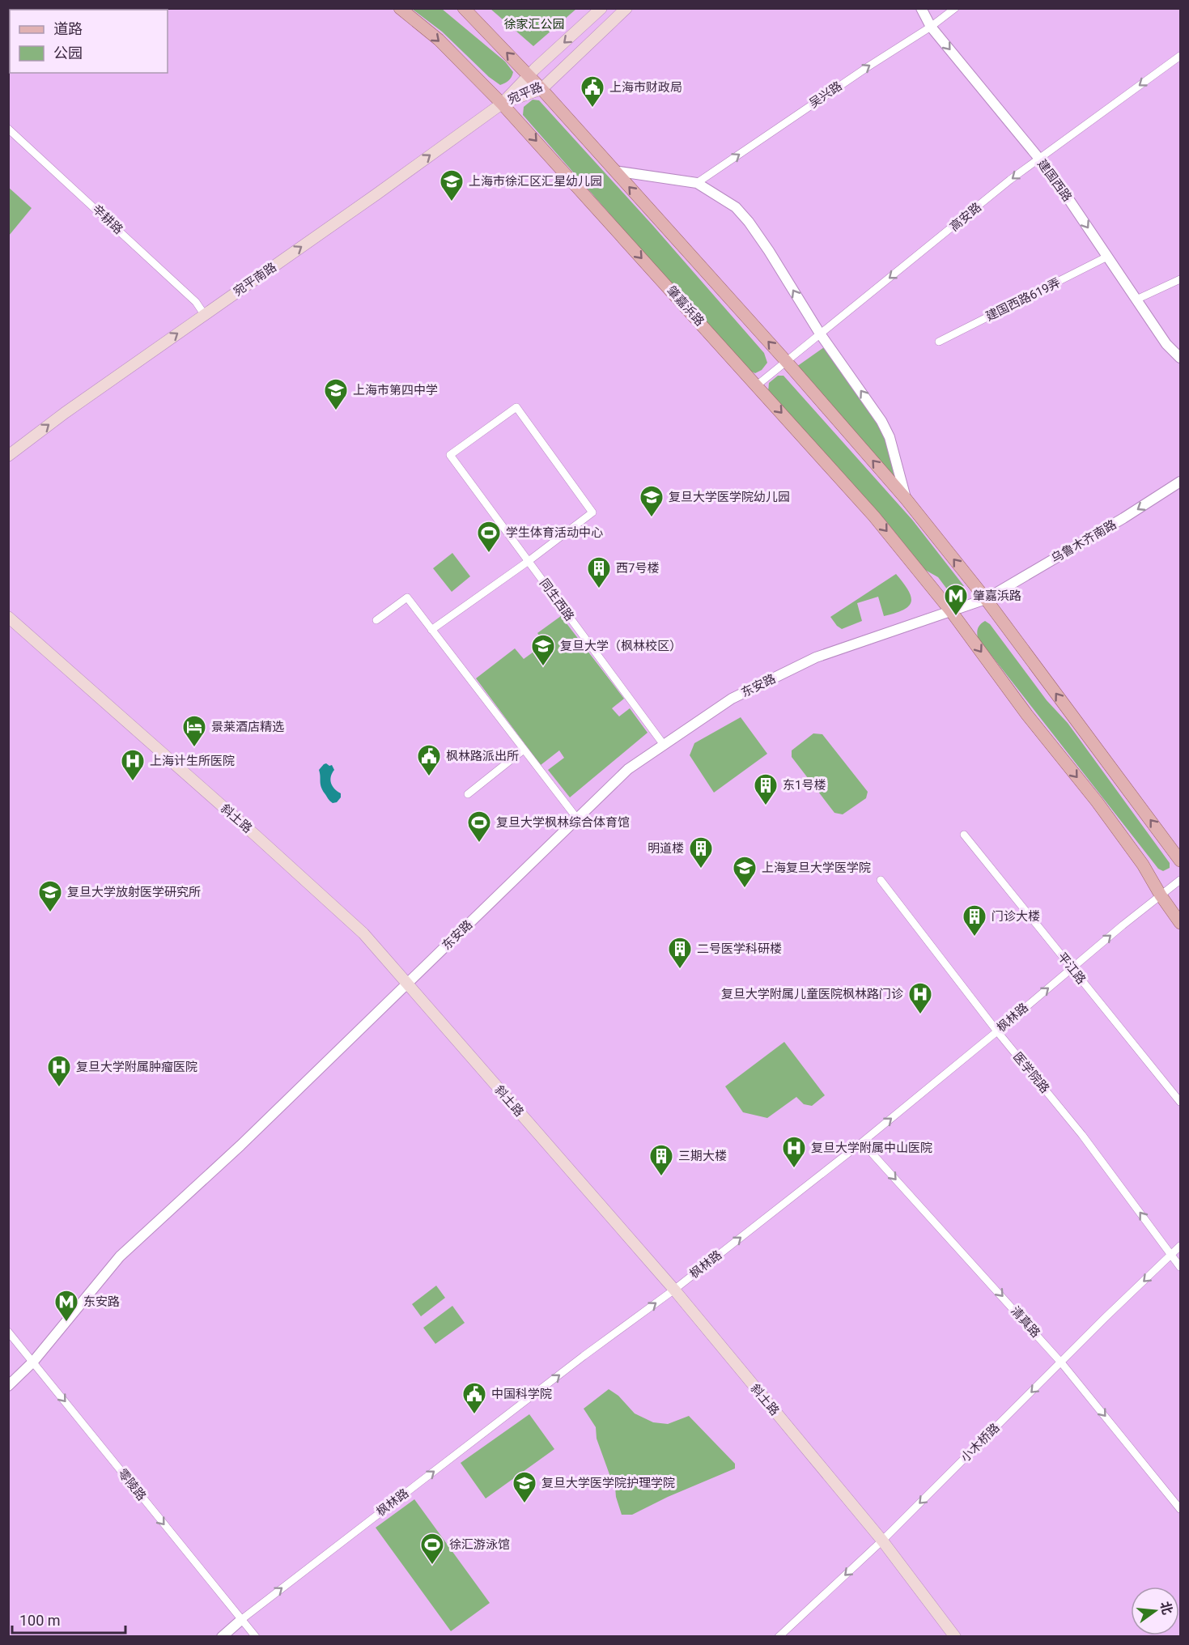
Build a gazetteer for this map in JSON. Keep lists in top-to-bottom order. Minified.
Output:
{"streets":{"main road":["宛平路","宛平南路","肇嘉浜路","斜土路"],"street":["吴兴路","建国西路","高安路","辛耕路","建国西路619弄","乌鲁木齐南路","同生西路","东安路","平江路","枫林路","医学院路","清真路","小木桥路","零陵路"]},"crossings":[["宛平路","宛平南路"],["宛平路","肇嘉浜路"],["吴兴路","建国西路"],["建国西路","高安路"],["建国西路","建国西路619弄"],["高安路","肇嘉浜路"],["辛耕路","宛平南路"],["宛平南路","肇嘉浜路"],["肇嘉浜路","东安路"],["肇嘉浜路","枫林路"],["乌鲁木齐南路","东安路"],["同生西路","东安路"],["东安路","斜土路"],["东安路","零陵路"],["斜土路","枫林路"],["斜土路","小木桥路"],["平江路","枫林路"],["枫林路","医学院路"],["枫林路","清真路"],["枫林路","零陵路"],["医学院路","小木桥路"],["清真路","小木桥路"]],"one_way":["吴兴路","建国西路","高安路","宛平南路","乌鲁木齐南路","枫林路","医学院路","清真路","小木桥路","零陵路"],"parks":["徐家汇公园"],"places":{"public building":["上海市财政局","枫林路派出所","中国科学院"],"school or university":["上海市徐汇区汇星幼儿园","上海市第四中学","复旦大学医学院幼儿园","复旦大学（枫林校区）","上海复旦大学医学院","复旦大学放射医学研究所","复旦大学医学院护理学院"],"sports":["学生体育活动中心","复旦大学枫林综合体育馆","徐汇游泳馆"],"building":["西7号楼","东1号楼","明道楼","门诊大楼","二号医学科研楼","三期大楼"],"metro station":["肇嘉浜路","东安路"],"hotel":["景莱酒店精选"],"hospital":["上海计生所医院","复旦大学附属儿童医院枫林路门诊","复旦大学附属肿瘤医院","复旦大学附属中山医院"]},"legend":["道路","公园"],"scale_bar":"100 m","north":"right"}
